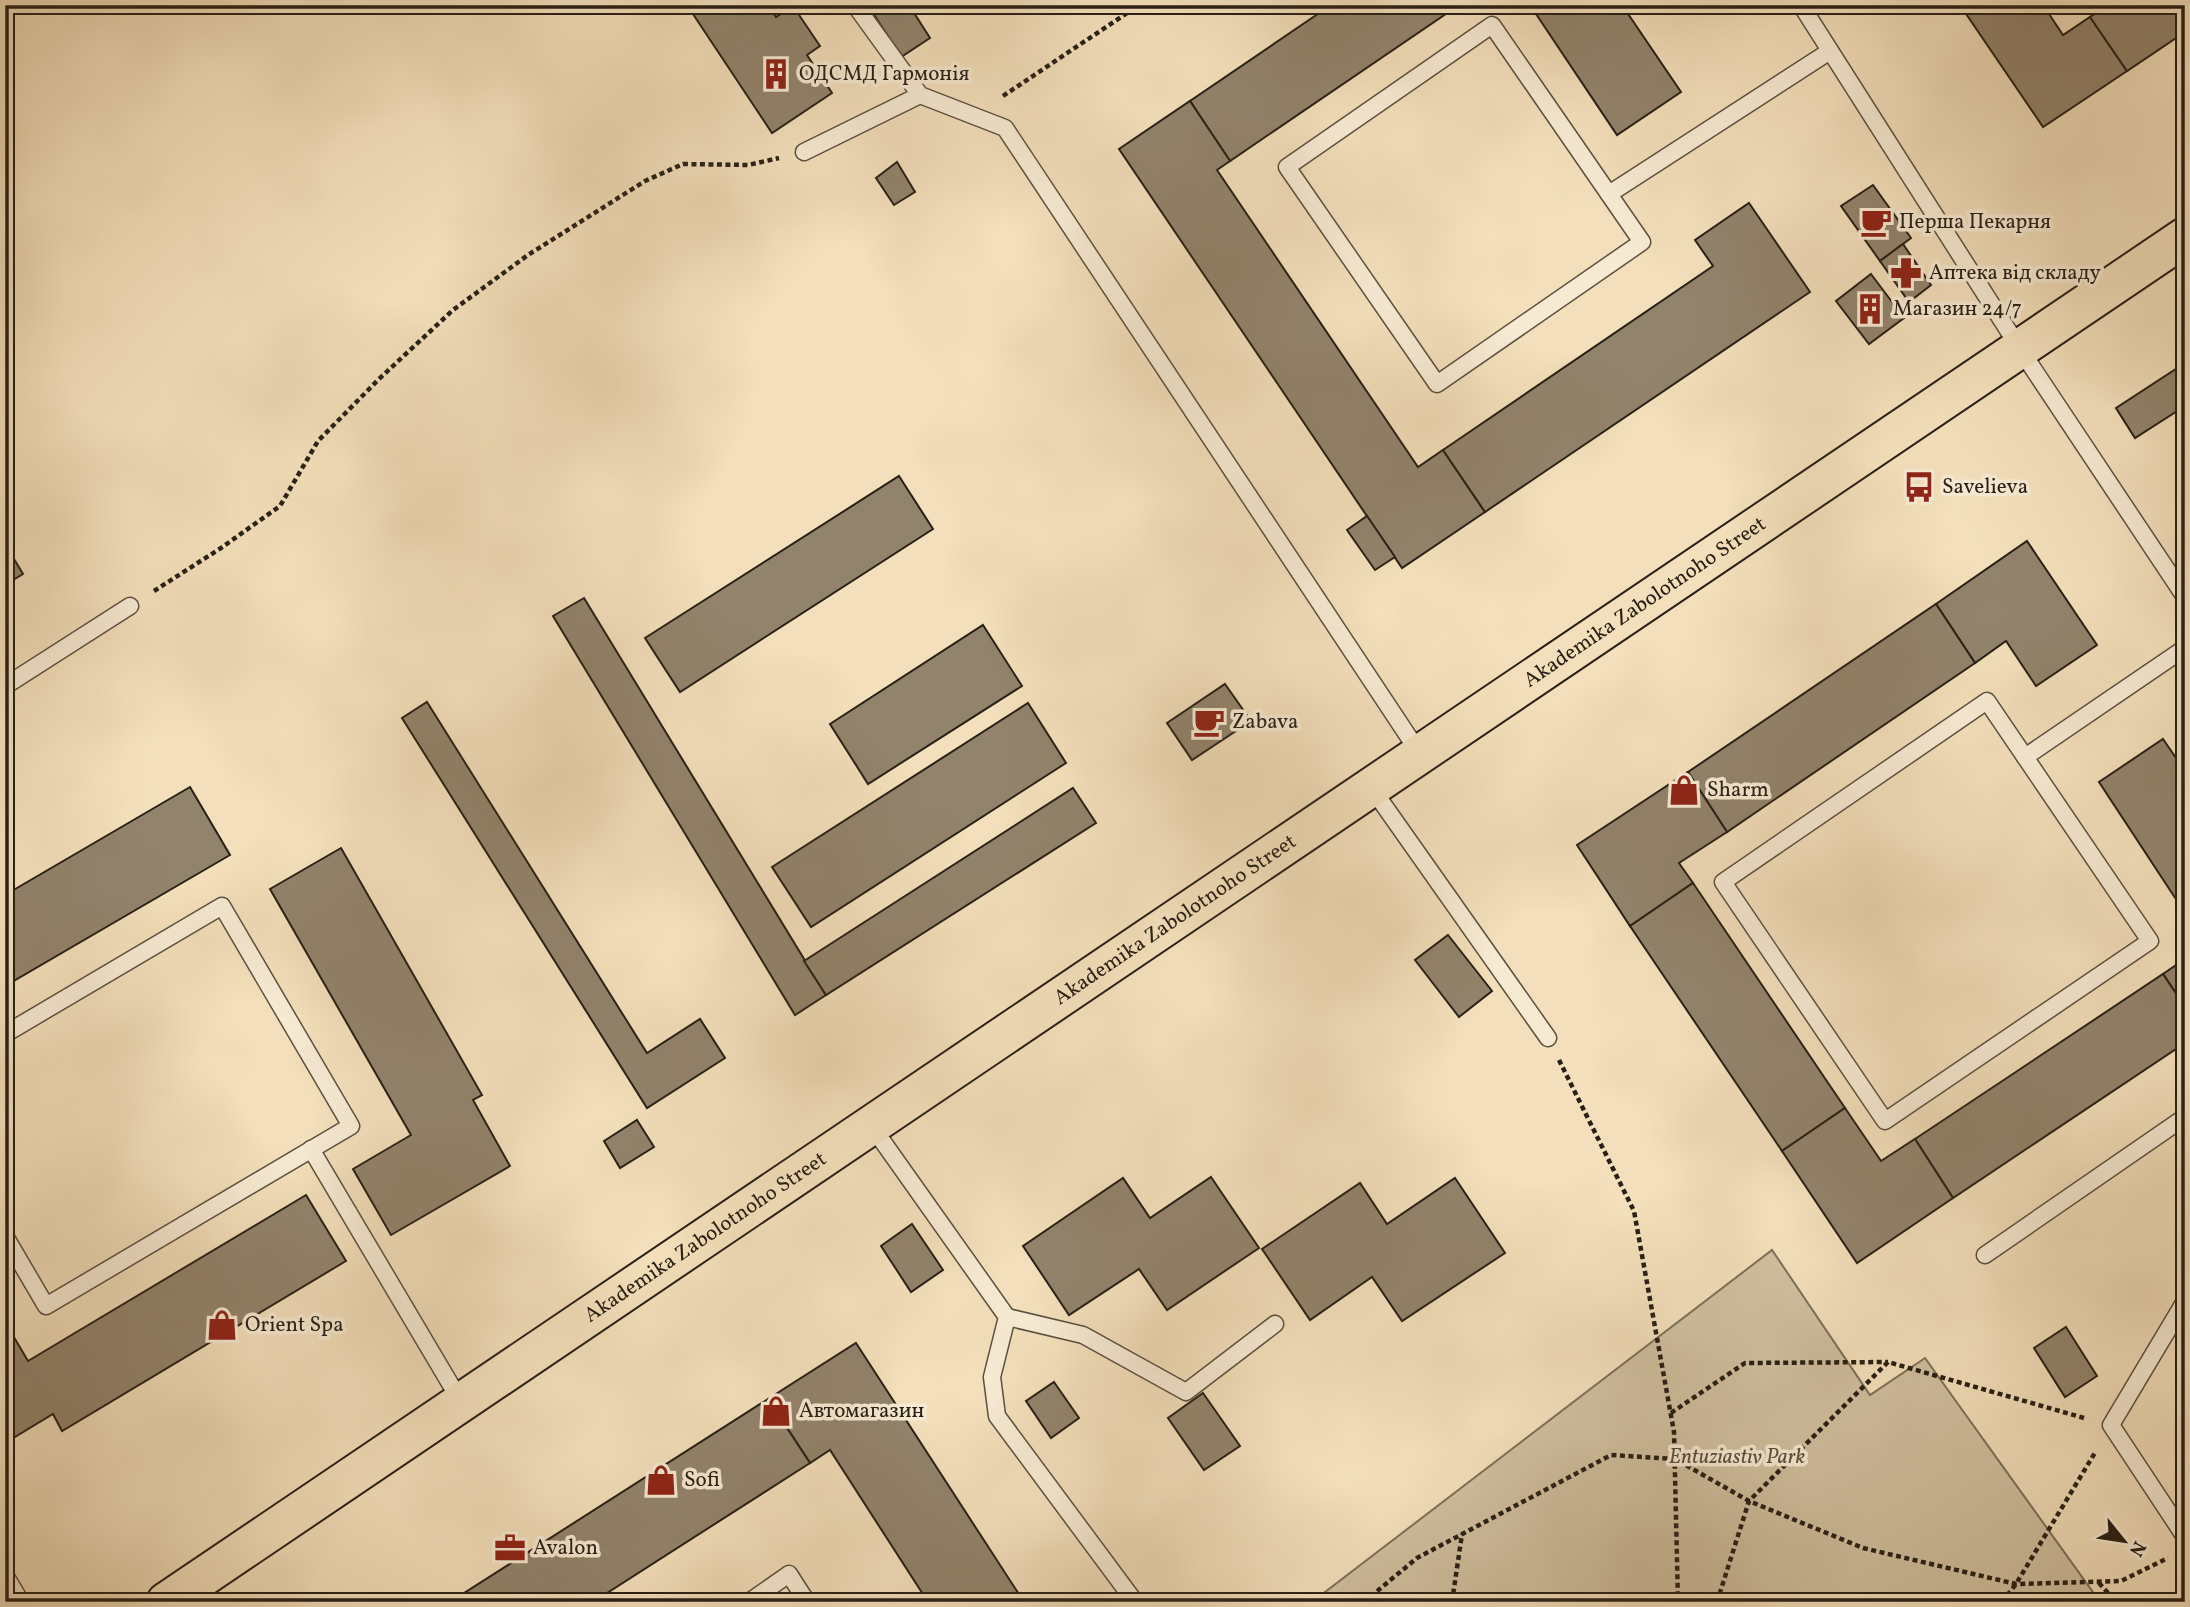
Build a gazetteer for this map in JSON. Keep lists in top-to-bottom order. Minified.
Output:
{"streets":{"main road":["Akademika Zabolotnoho Street"]},"parks":["Entuziastiv Park"],"places":{"building":["ОДСМД Гармонія","Магазин 24/7"],"cafe":["Перша Пекарня","Zabava"],"pharmacy":["Аптека від складу"],"bus stop":["Savelieva"],"shop":["Sharm","Orient Spa","Автомагазин","Sofi"],"office":["Avalon"]},"north":"bottom right"}
